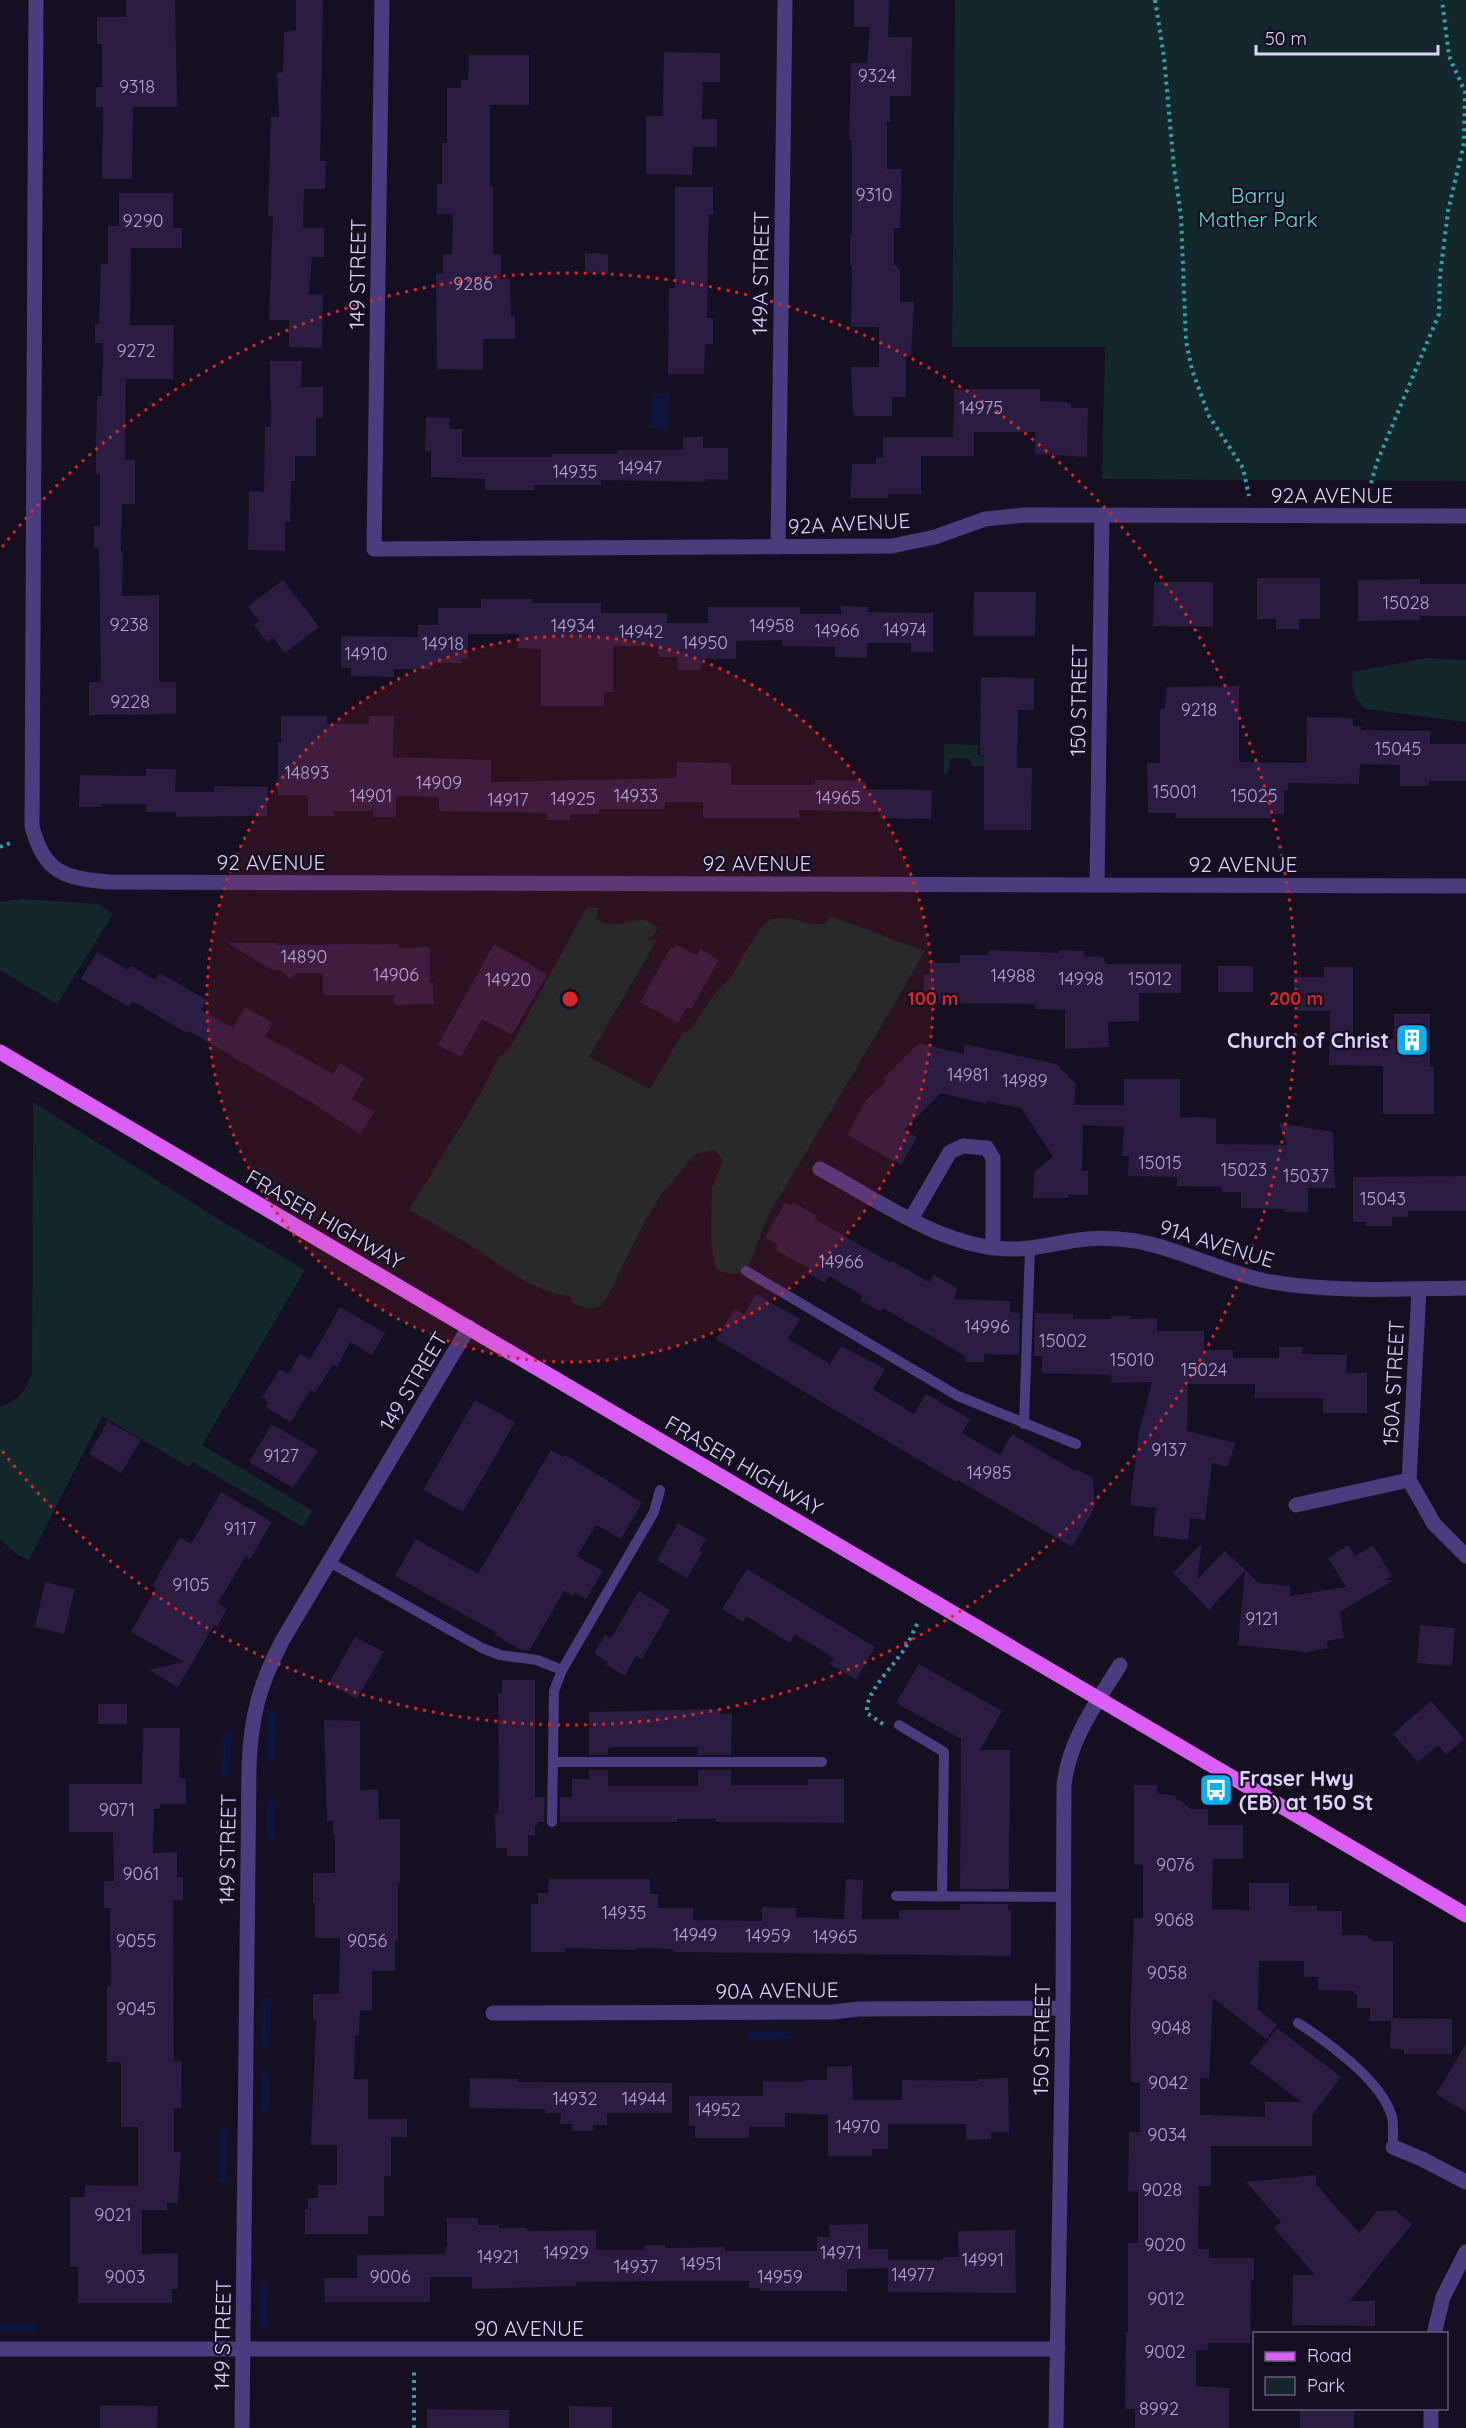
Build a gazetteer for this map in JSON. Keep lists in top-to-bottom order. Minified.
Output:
{"streets":{"main road":["FRASER HIGHWAY"],"street":["149A STREET","149 STREET","92A AVENUE","150 STREET","92 AVENUE","91A AVENUE","150A STREET","90A AVENUE","90 AVENUE"]},"crossings":[["149A STREET","92A AVENUE"],["149 STREET","92A AVENUE"],["149 STREET","FRASER HIGHWAY"],["149 STREET","90 AVENUE"],["92A AVENUE","150 STREET"],["150 STREET","92 AVENUE"],["150 STREET","FRASER HIGHWAY"],["150 STREET","90A AVENUE"],["150 STREET","90 AVENUE"],["91A AVENUE","150A STREET"]],"parks":["Barry Mather Park"],"places":{"building":["Church of Christ"],"bus stop":["Fraser Hwy (EB) at 150 St"]},"house_numbers":["9324","9318","9310","9290","9286","9272","14975","14947","14935","15028","9238","14934","14958","14974","14966","14942","14950","14918","14910","9228","9218","15045","14893","14909","15001","14901","14933","15025","14965","14925","14917","14890","14906","14988","14998","15012","14920","14981","14989","15015","15023","15037","15043","14966","14996","15002","15010","15024","9137","9127","14985","9117","9105","9121","9071","9076","9061","14935","9068","14949","14959","14965","9055","9056","9058","9045","9048","9042","14932","14944","14952","14970","9034","9028","9021","9020","14929","14971","14921","14991","14951","14937","14977","9003","9006","14959","9012","9002","8992"],"legend":["Road","Park"],"scale_bar":"50 m","rings":["100 m","200 m"]}
